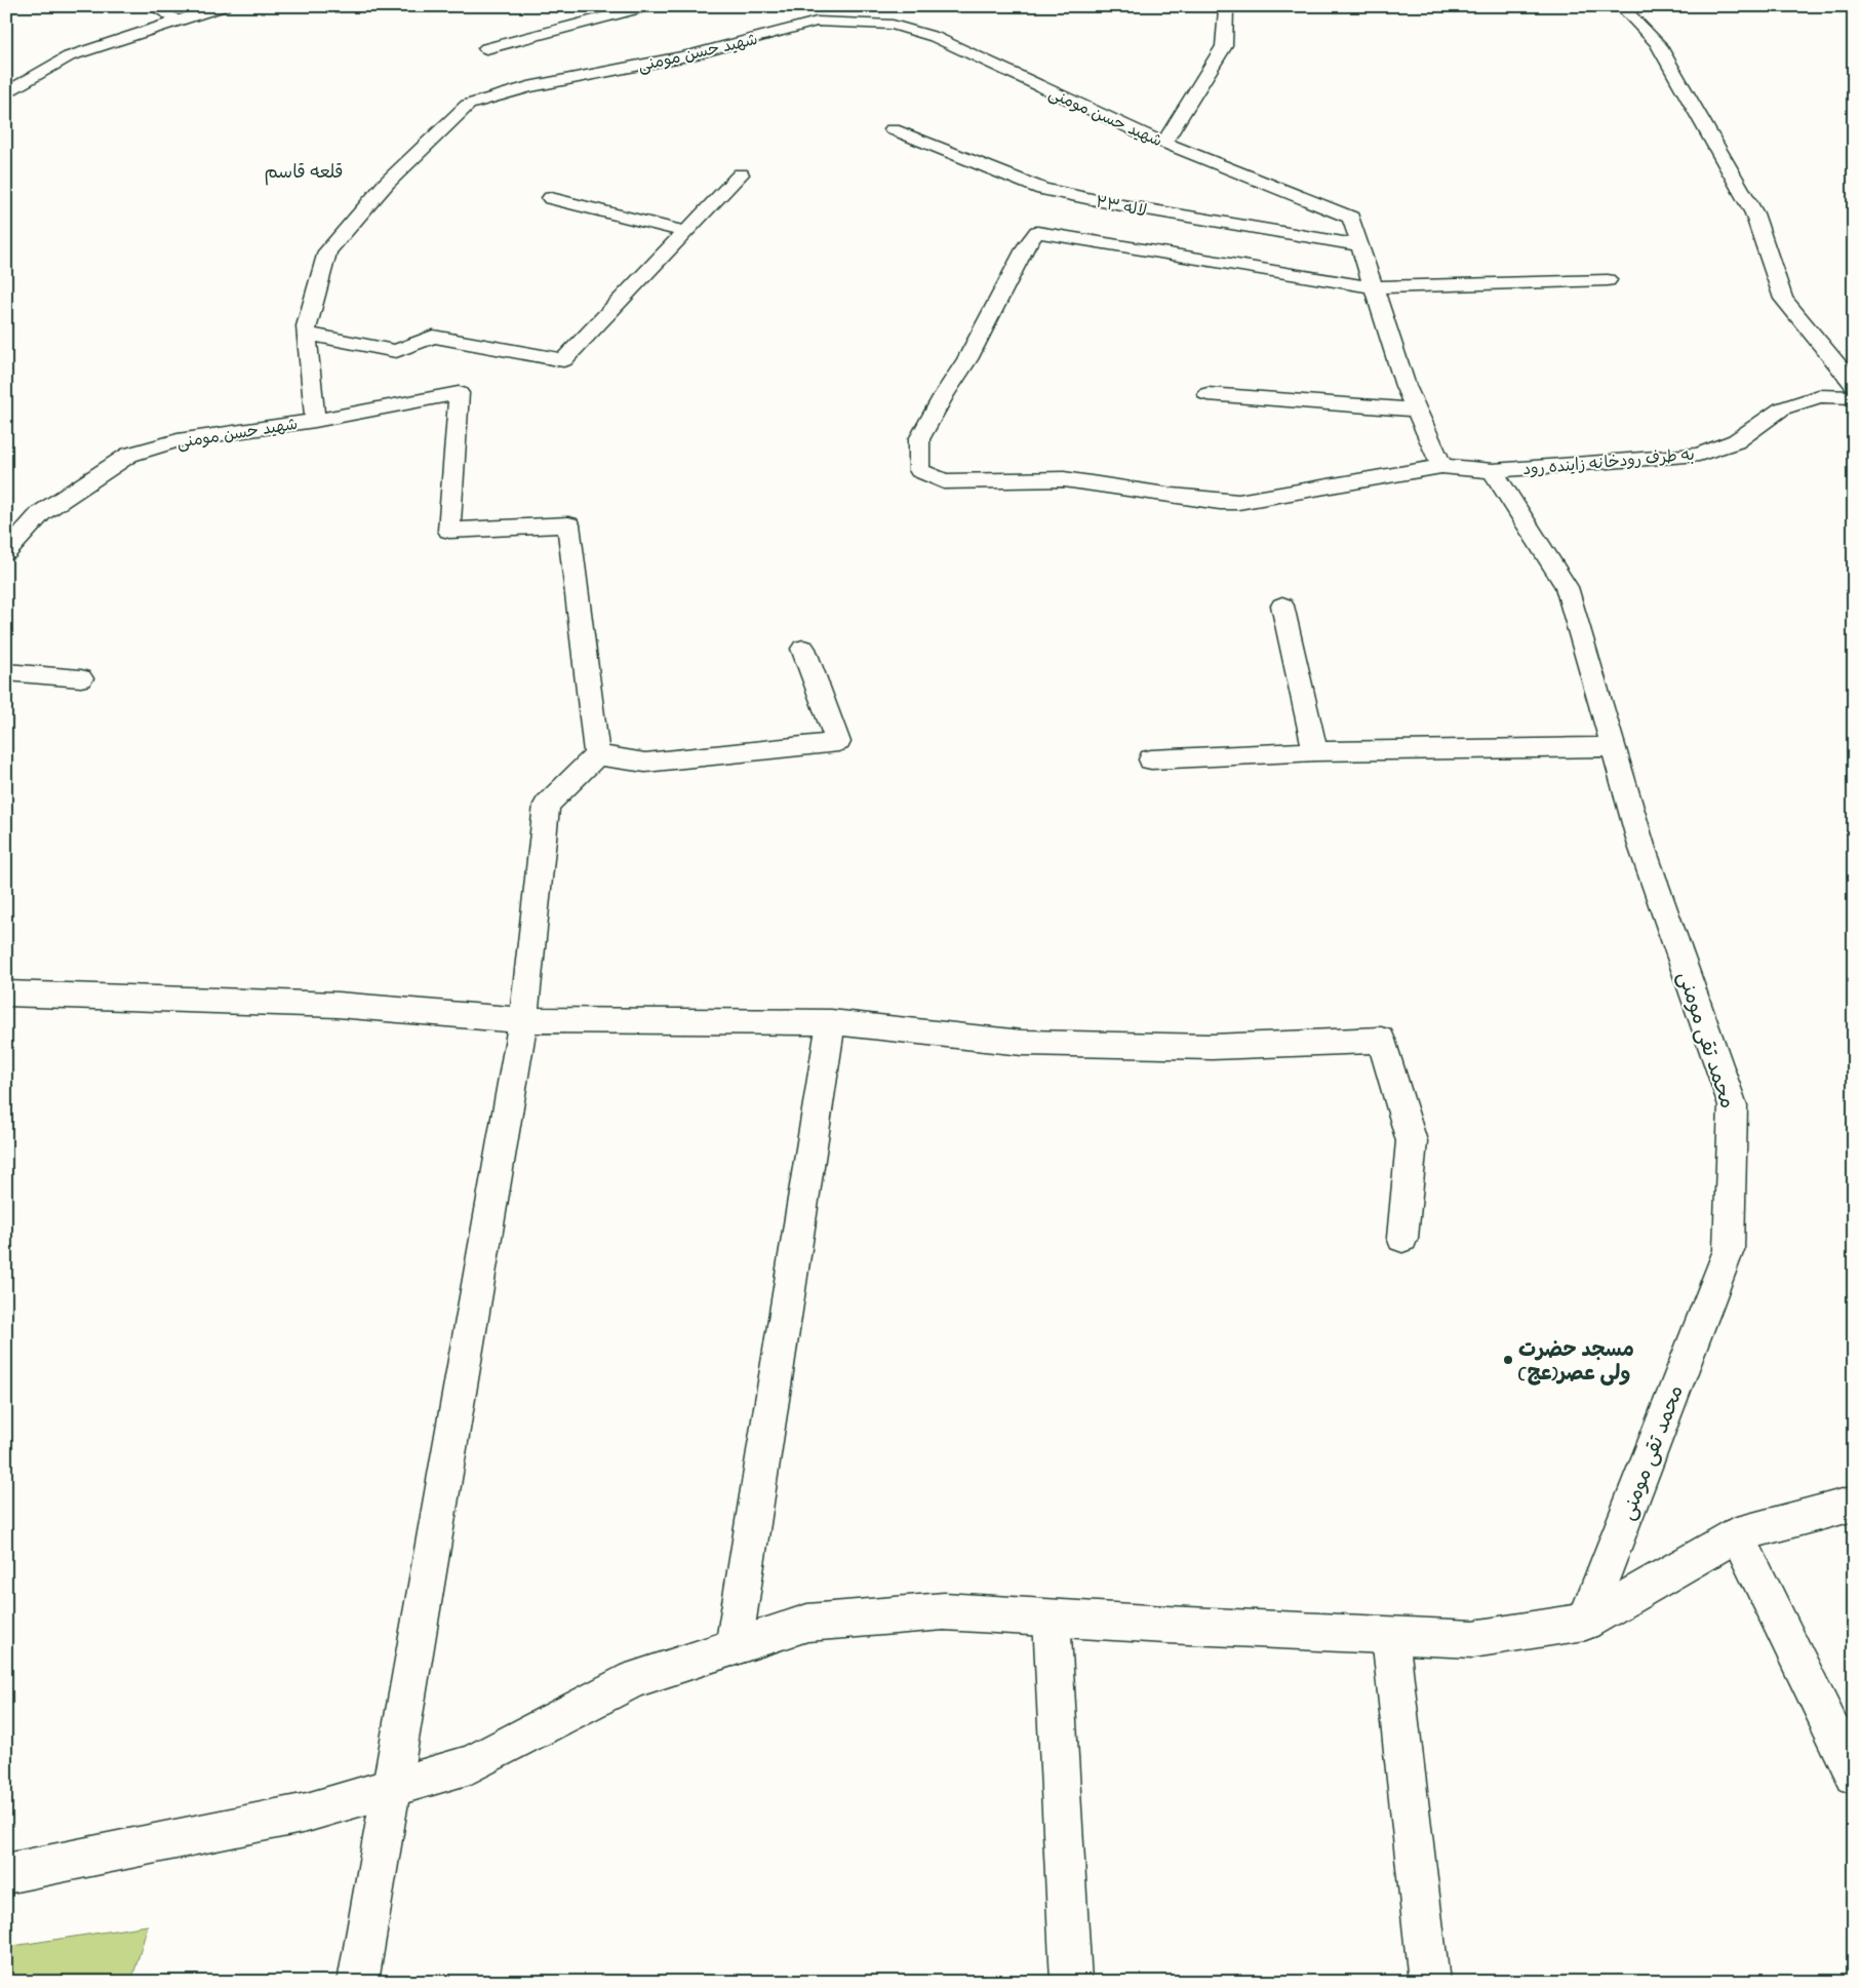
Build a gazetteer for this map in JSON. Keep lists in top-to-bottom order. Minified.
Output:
{"streets":{"street":["شهید حسن مومنی","لاله ۲۳","به طرف رودخانه زاینده رود","محمد تقی مومنی"]},"crossings":[["شهید حسن مومنی","لاله ۲۳"],["شهید حسن مومنی","به طرف رودخانه زاینده رود"],["به طرف رودخانه زاینده رود","محمد تقی مومنی"]],"districts":["قلعه قاسم"],"places":["مسجد حضرت ولی عصر(عج)"]}
